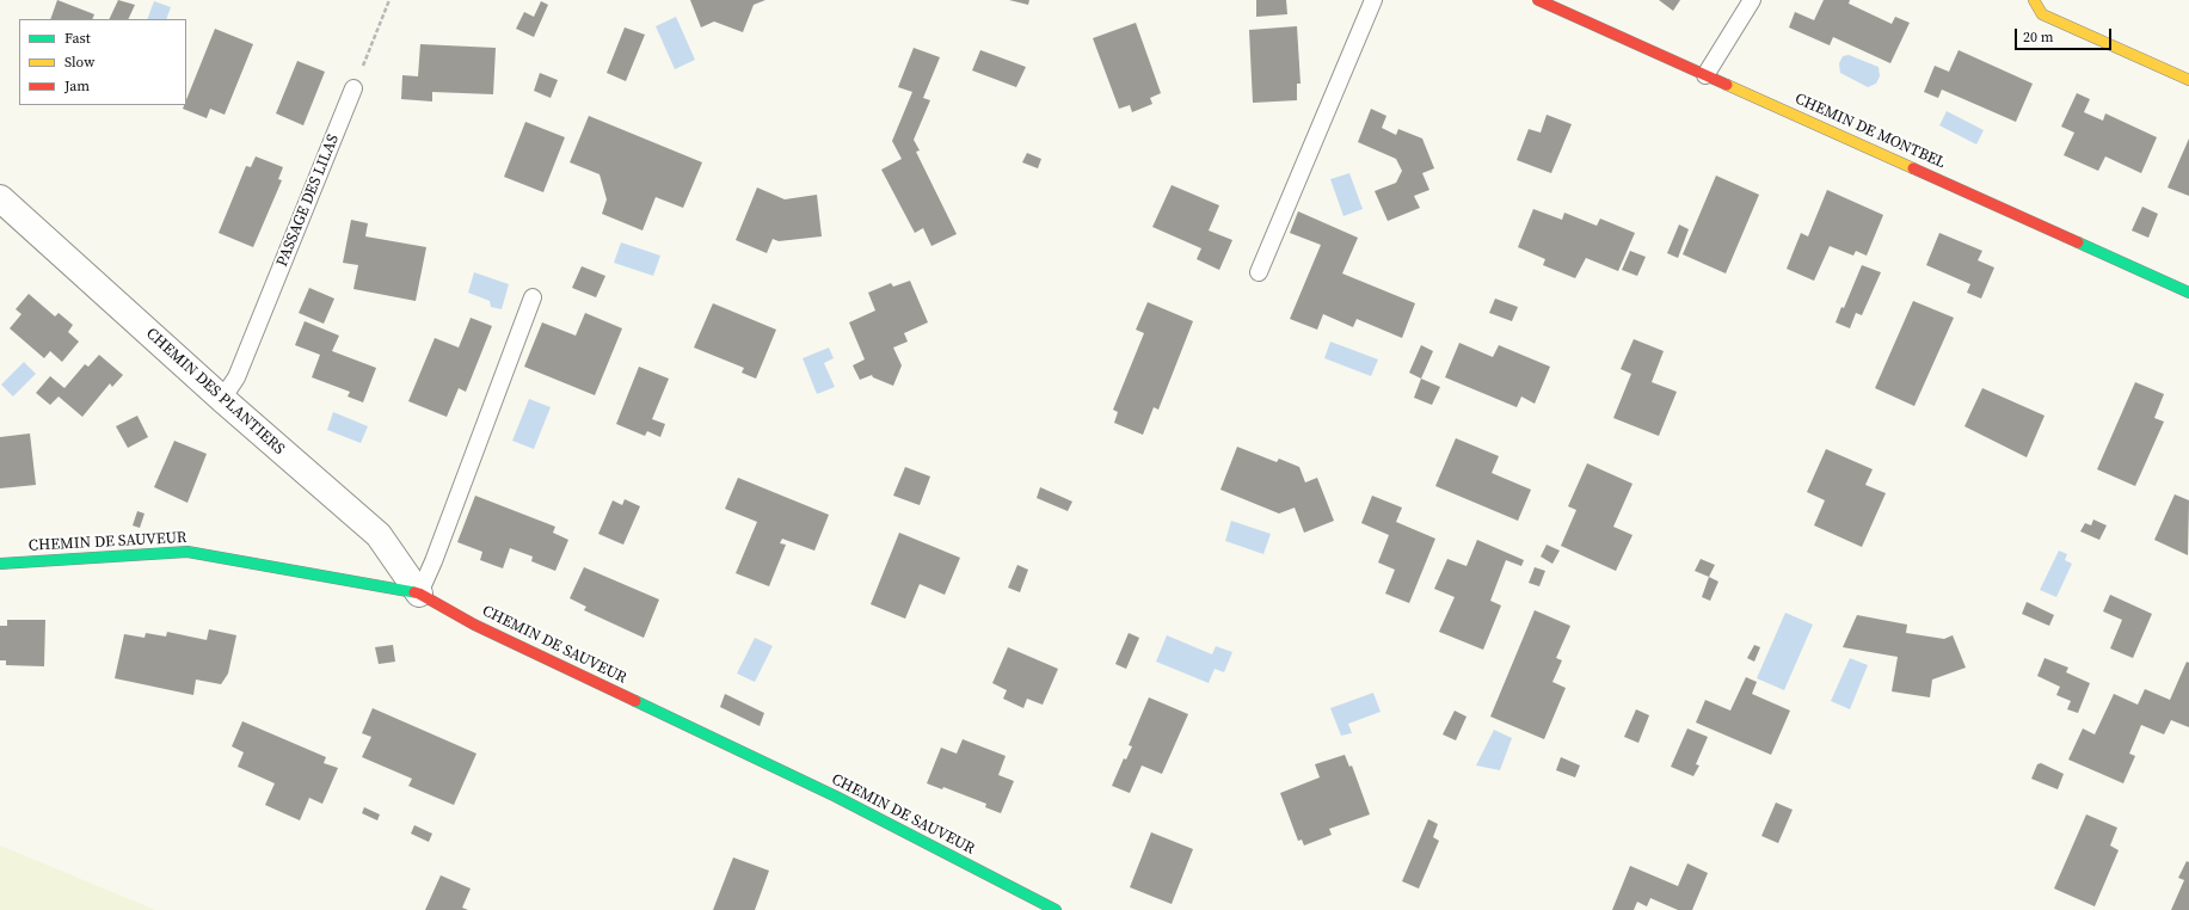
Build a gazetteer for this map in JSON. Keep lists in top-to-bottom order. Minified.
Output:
{"streets":{"street":["CHEMIN DE MONTBEL","CHEMIN DES PLANTIERS","CHEMIN DE SAUVEUR"],"lane":["PASSAGE DES LILAS"]},"crossings":[["PASSAGE DES LILAS","CHEMIN DES PLANTIERS"],["CHEMIN DES PLANTIERS","CHEMIN DE SAUVEUR"]],"legend":["Fast","Slow","Jam"],"scale_bar":"20 m"}
